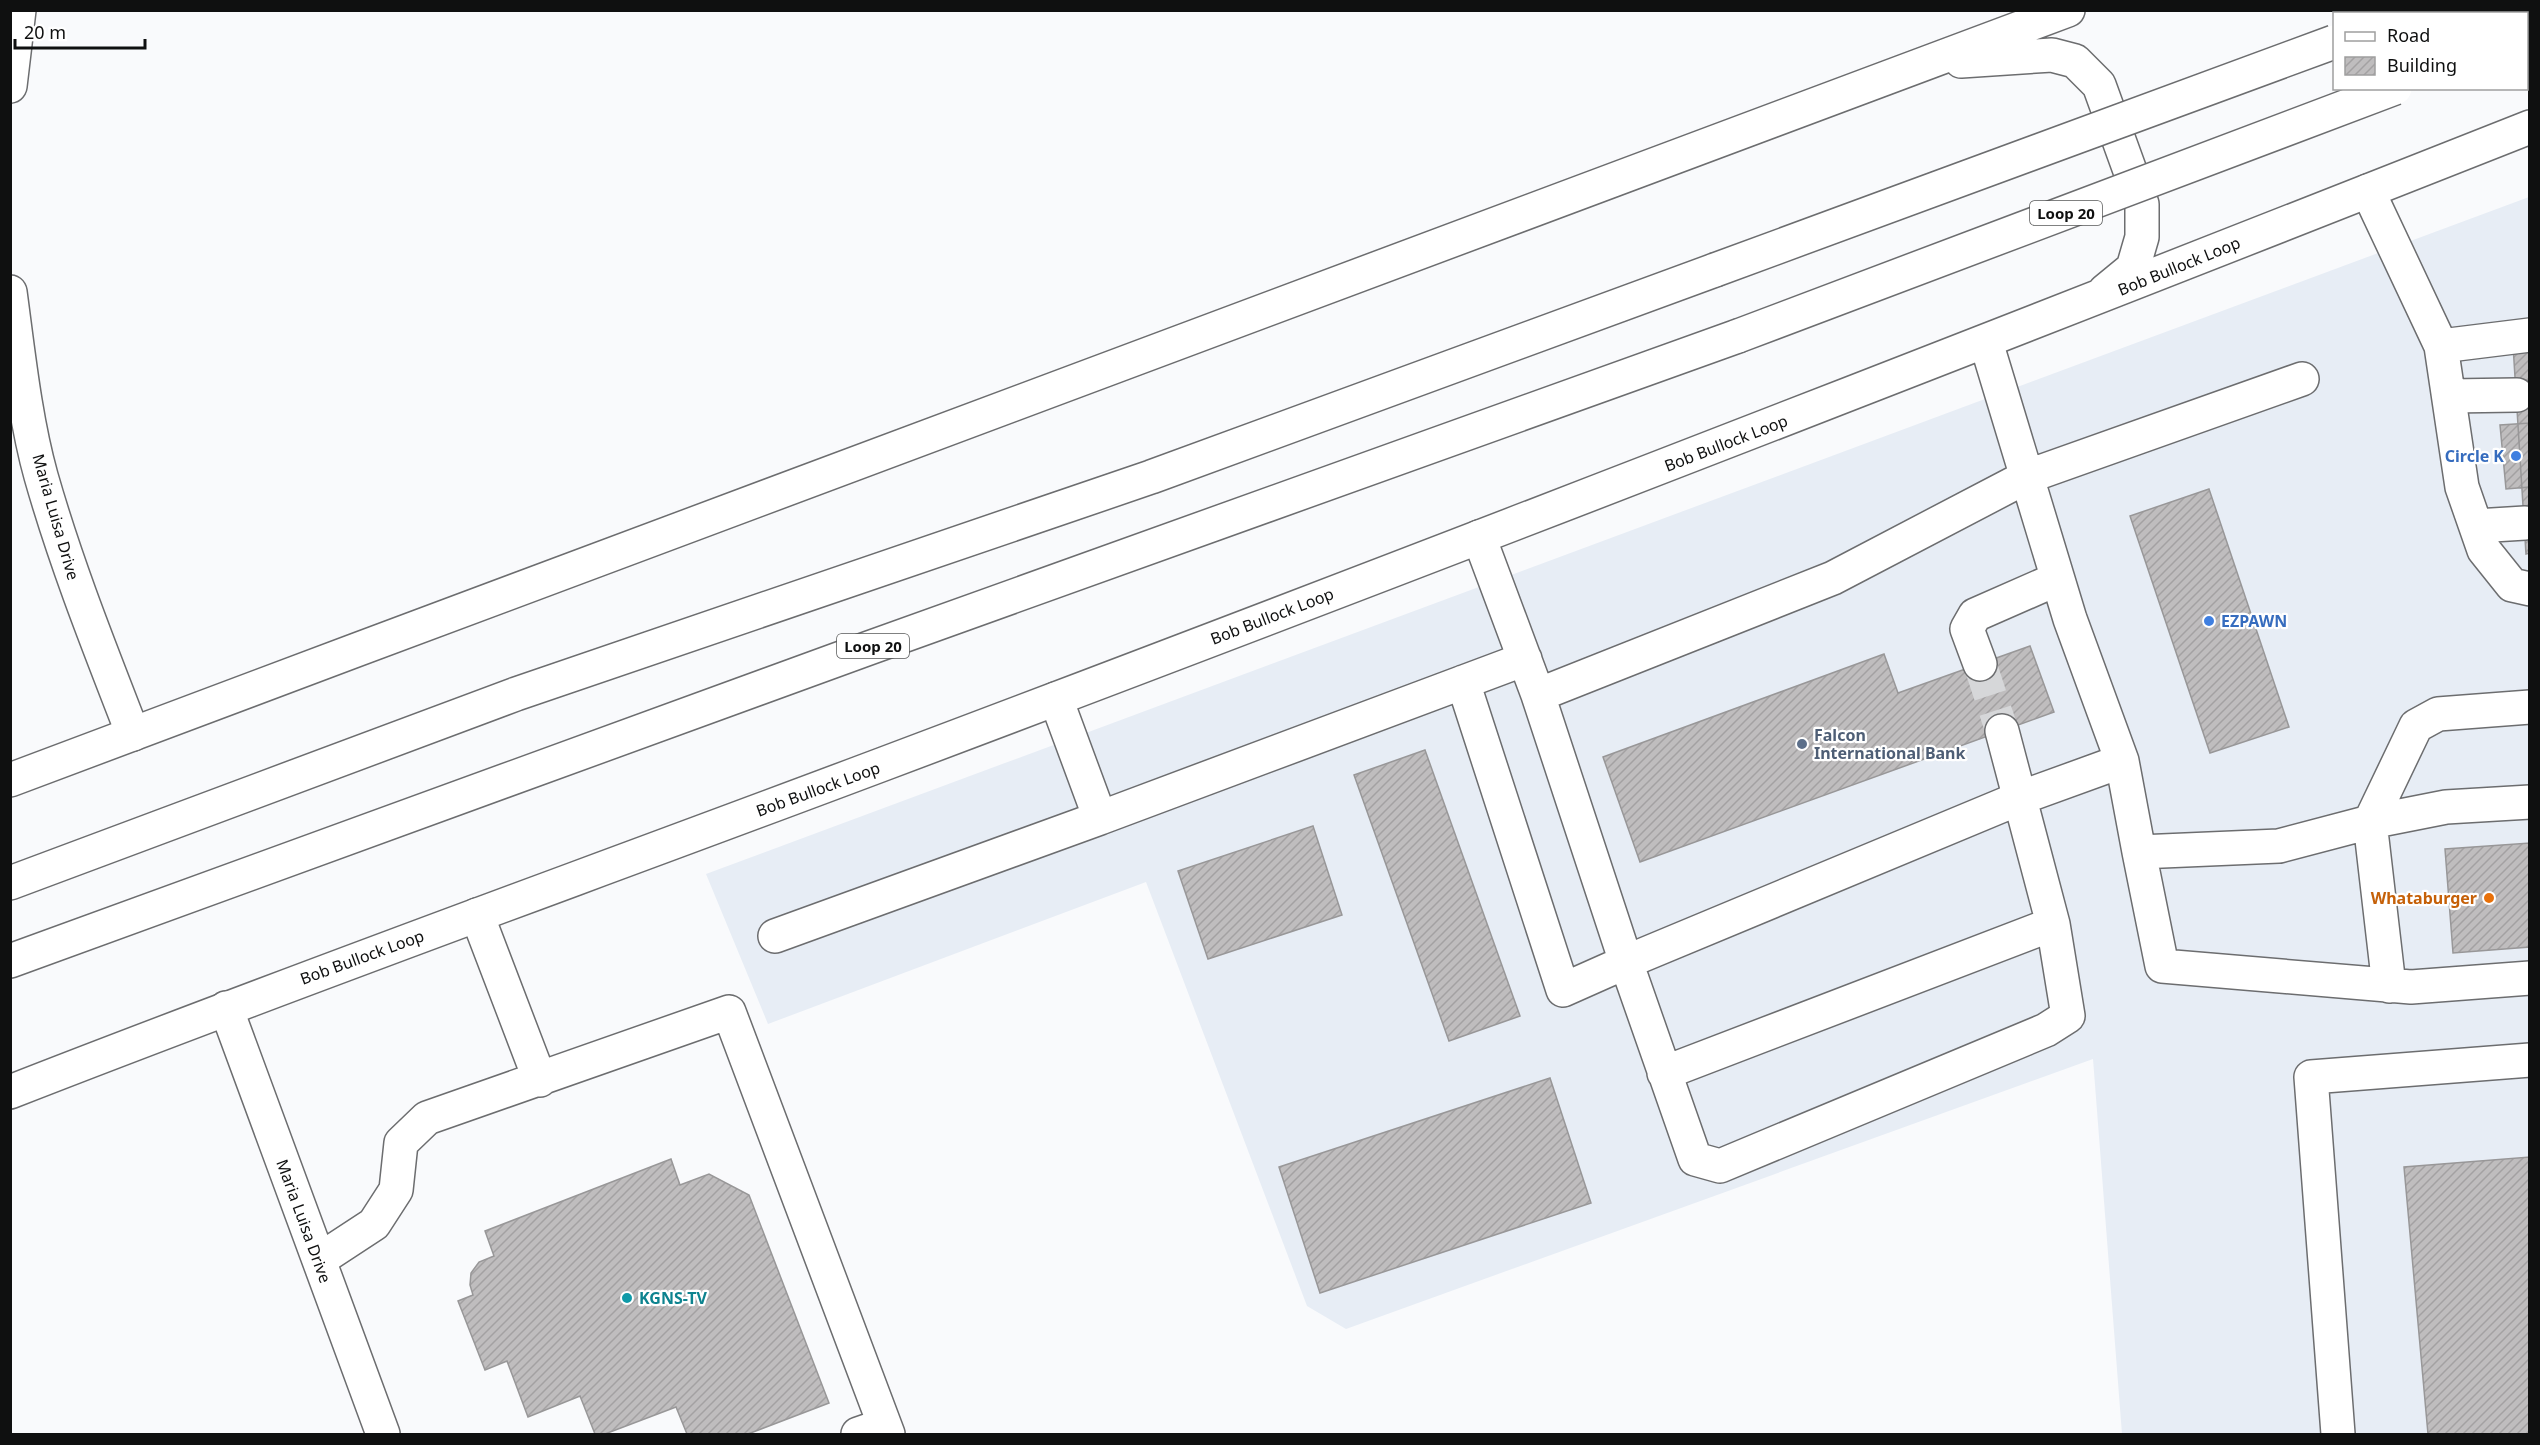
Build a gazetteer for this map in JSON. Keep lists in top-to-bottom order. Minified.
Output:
{"streets":{"main road":["Loop 20","Bob Bullock Loop","Maria Luisa Drive"]},"crossings":[["Bob Bullock Loop","Maria Luisa Drive"]],"places":["Circle K","EZPAWN","Falcon International Bank","Whataburger","KGNS-TV"],"legend":["Road","Building"],"scale_bar":"20 m"}
